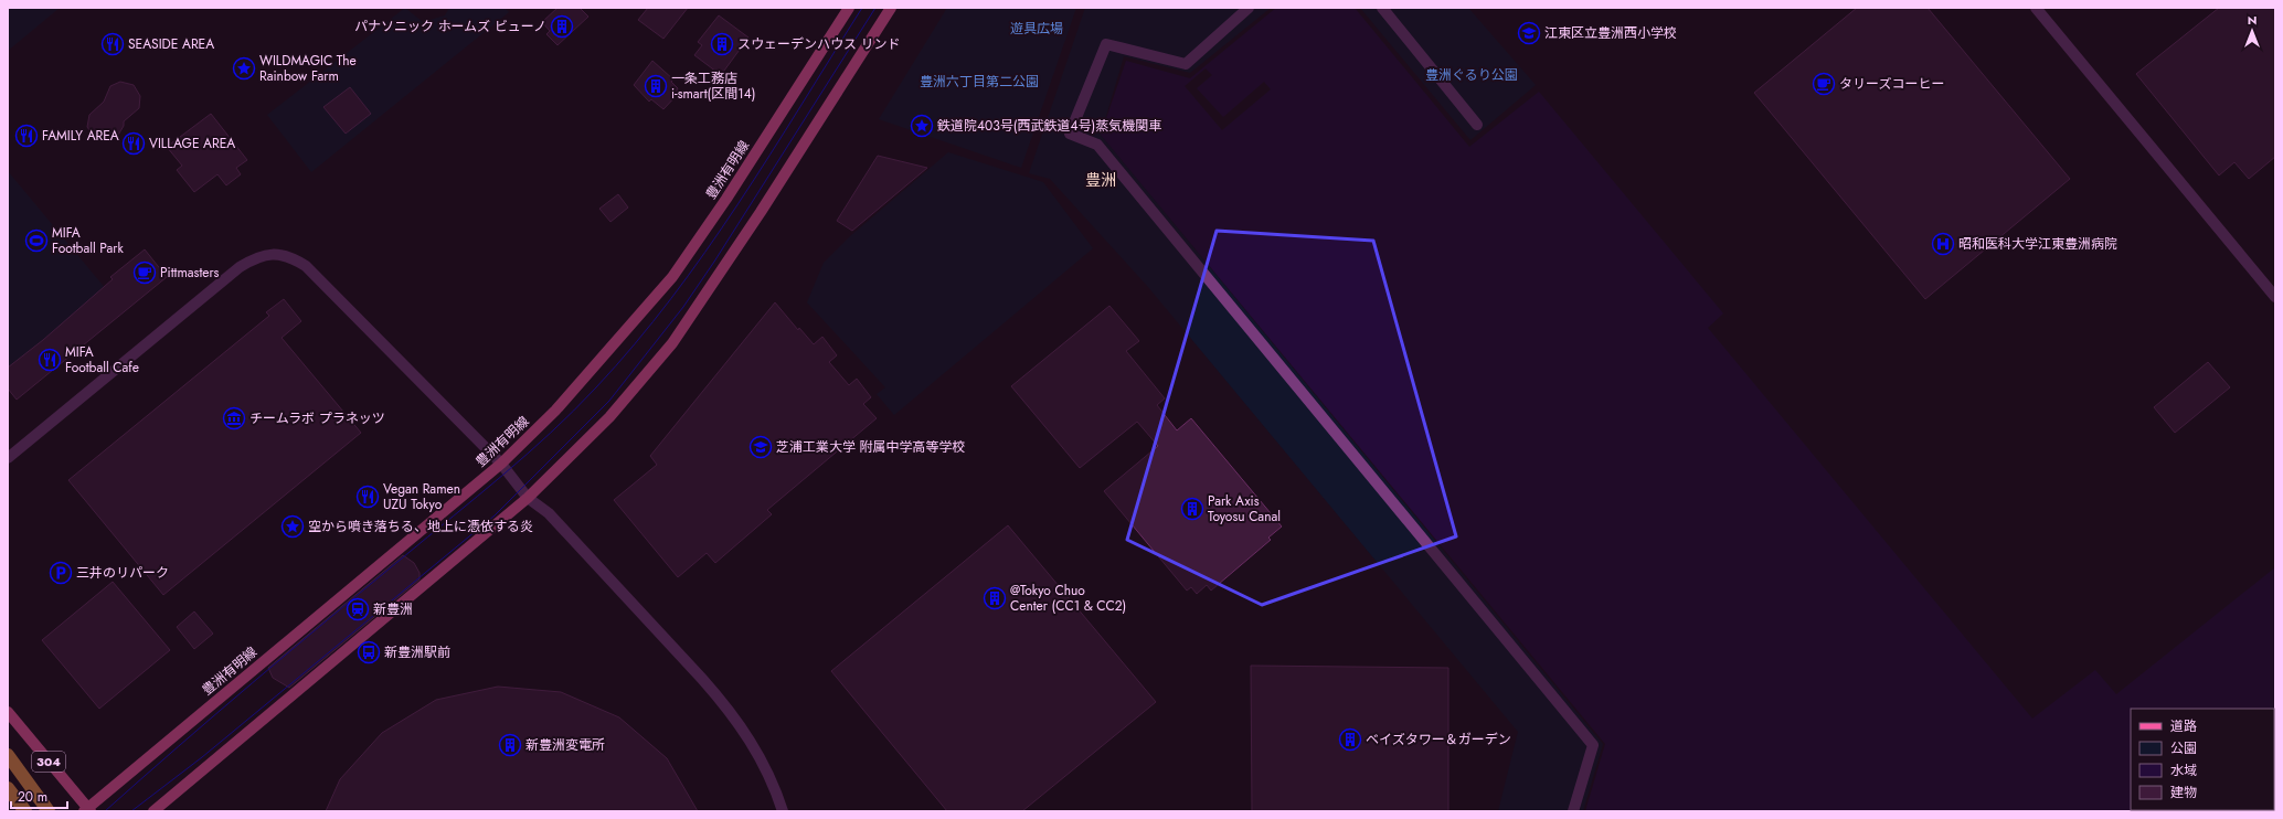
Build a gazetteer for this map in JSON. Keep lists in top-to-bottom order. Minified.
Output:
{"streets":{"main road":["豊洲有明線","304"]},"crossings":[["豊洲有明線","304"]],"districts":["豊洲"],"parks":["遊具広場","豊洲ぐるり公園","豊洲六丁目第二公園"],"places":{"building":["パナソニック ホームズ ビューノ","スウェーデンハウス リンド","一条工務店 i-smart(区間14)","Park Axis Toyosu Canal","@Tokyo Chuo Center (CC1 & CC2)","ベイズタワー＆ガーデン","新豊洲変電所"],"school or university":["江東区立豊洲西小学校","芝浦工業大学 附属中学高等学校"],"restaurant":["SEASIDE AREA","FAMILY AREA","VILLAGE AREA","MIFA Football Cafe","Vegan Ramen UZU Tokyo"],"place":["WILDMAGIC The Rainbow Farm","鉄道院403号(西武鉄道4号)蒸気機関車","空から噴き落ちる、地上に憑依する炎"],"cafe":["タリーズコーヒー","Pittmasters"],"sports":["MIFA Football Park"],"hospital":["昭和医科大学江東豊洲病院"],"museum":["チームラボ プラネッツ"],"parking":["三井のリパーク"],"station":["新豊洲"],"bus stop":["新豊洲駅前"]},"legend":["道路","公園","水域","建物"],"scale_bar":"20 m","north":"top"}
